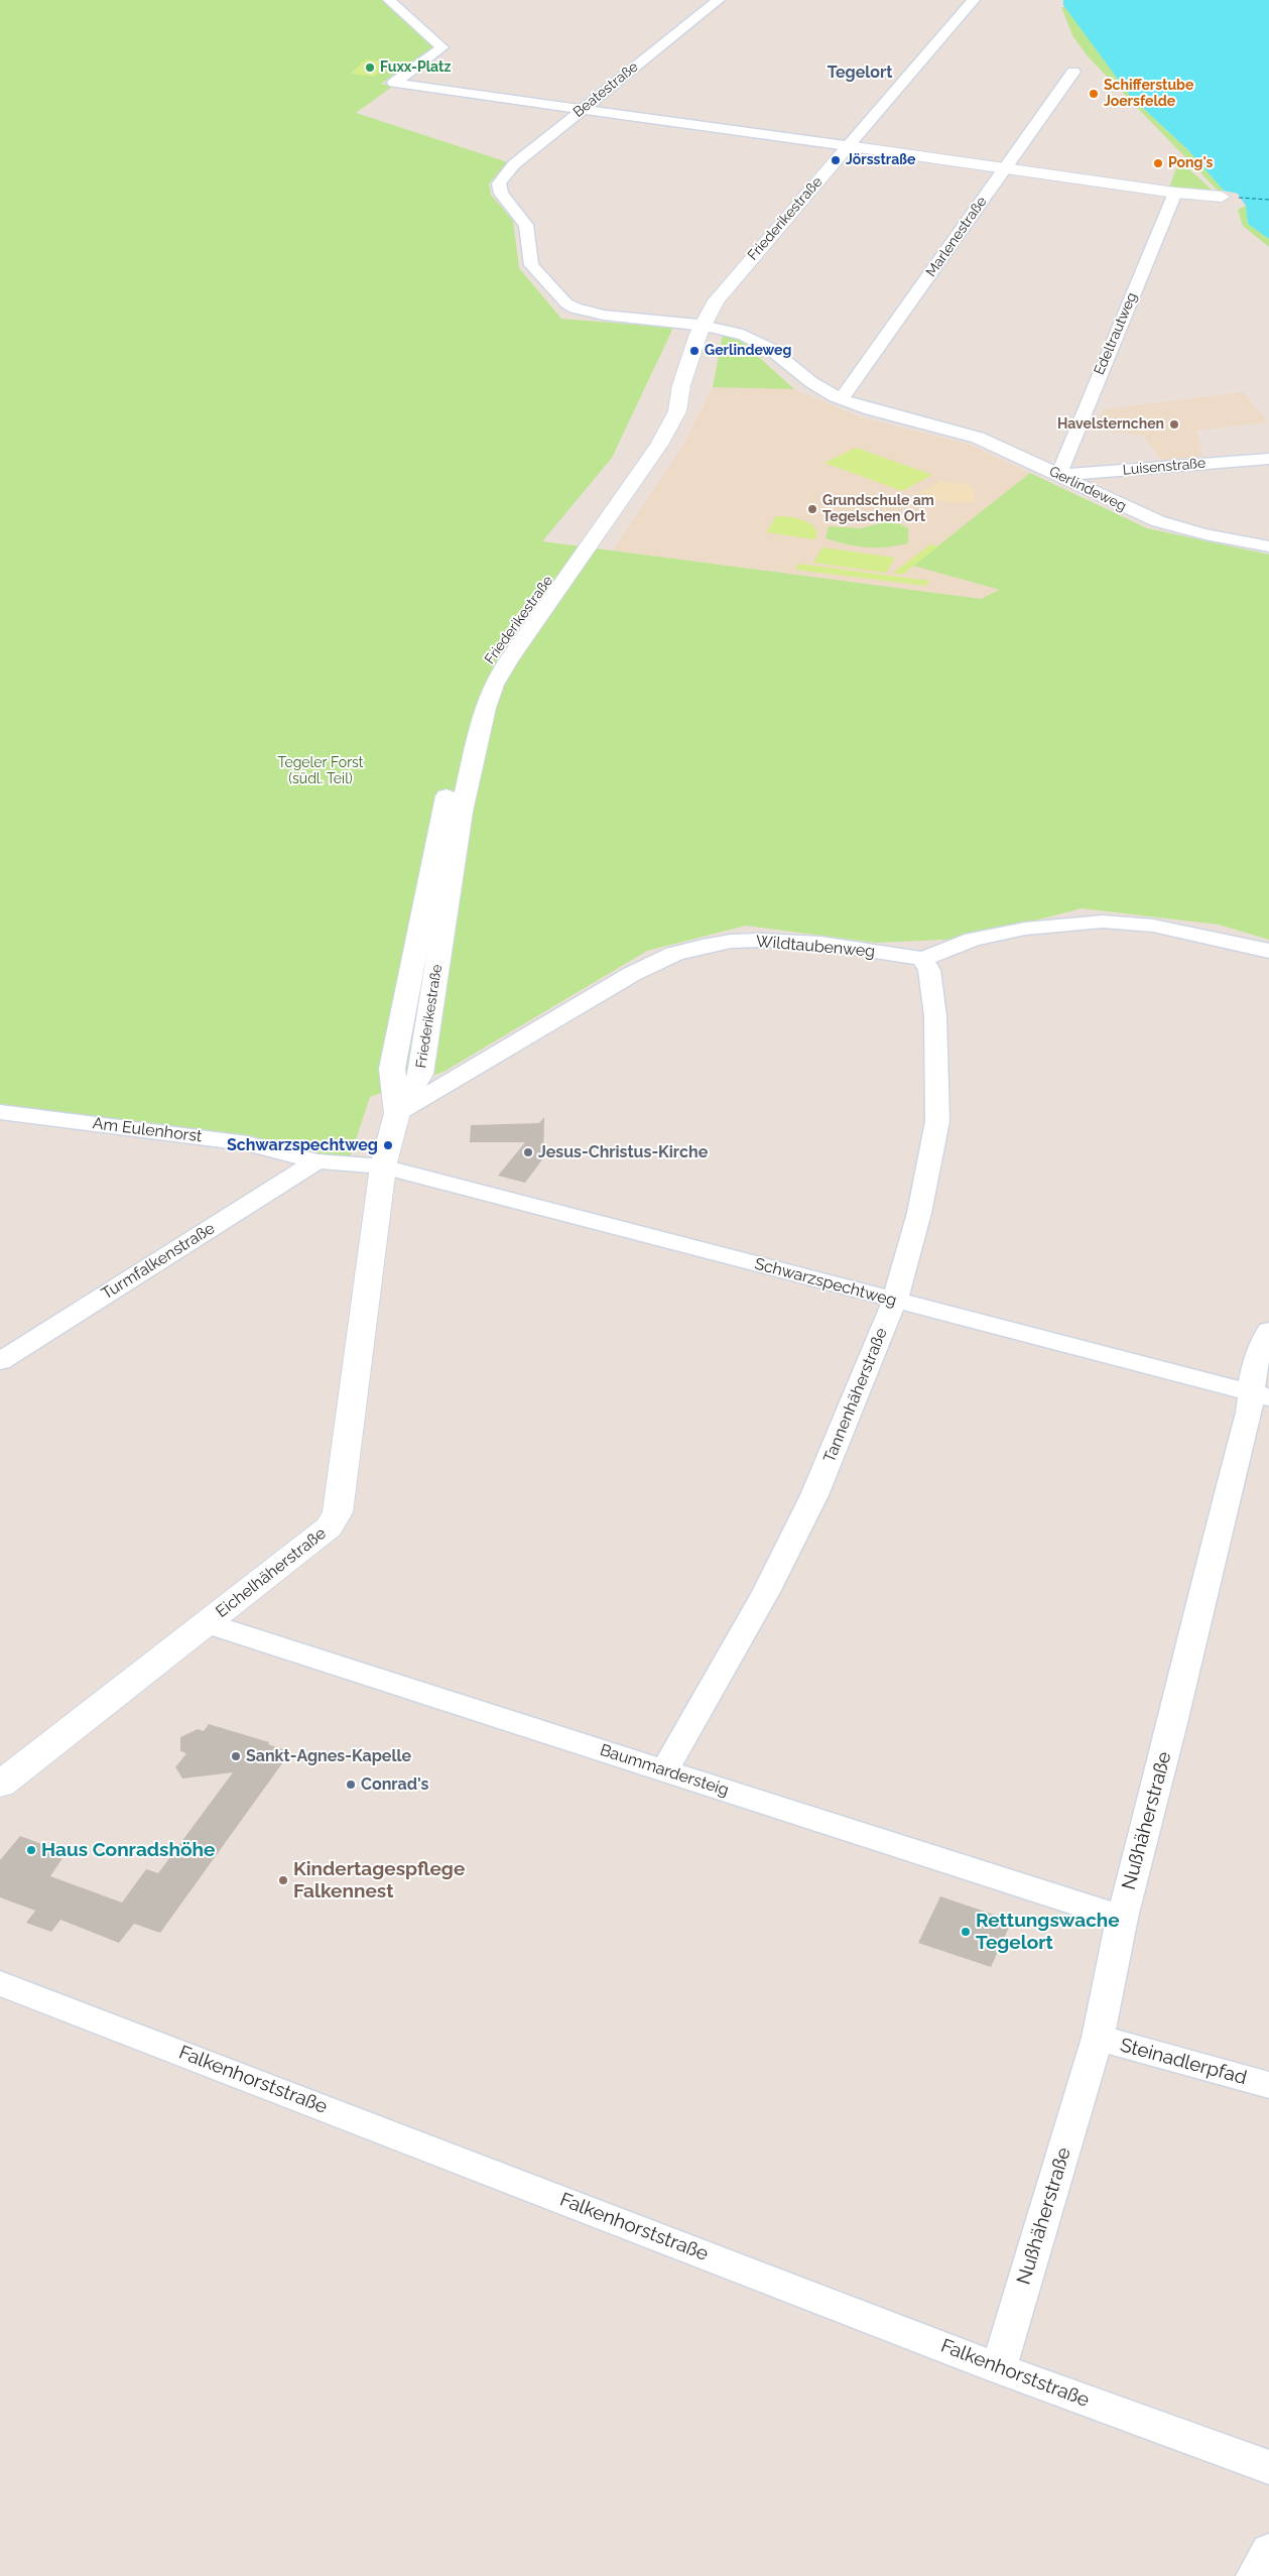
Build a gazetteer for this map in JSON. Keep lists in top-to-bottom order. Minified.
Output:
{"streets":{"street":["Beatestraße","Friederikestraße","Marlenestraße","Edeltrautweg","Luisenstraße","Gerlindeweg","Wildtaubenweg","Am Eulenhorst","Turmfalkenstraße","Schwarzspechtweg","Tannenhäherstraße","Eichelhäherstraße","Baummardersteig","Nußhäherstraße","Steinadlerpfad","Falkenhorststraße"]},"crossings":[["Beatestraße","Gerlindeweg"],["Friederikestraße","Gerlindeweg"],["Friederikestraße","Wildtaubenweg"],["Friederikestraße","Eichelhäherstraße"],["Marlenestraße","Gerlindeweg"],["Edeltrautweg","Luisenstraße"],["Edeltrautweg","Gerlindeweg"],["Luisenstraße","Gerlindeweg"],["Wildtaubenweg","Tannenhäherstraße"],["Wildtaubenweg","Eichelhäherstraße"],["Am Eulenhorst","Turmfalkenstraße"],["Am Eulenhorst","Schwarzspechtweg"],["Am Eulenhorst","Eichelhäherstraße"],["Schwarzspechtweg","Tannenhäherstraße"],["Schwarzspechtweg","Eichelhäherstraße"],["Schwarzspechtweg","Nußhäherstraße"],["Tannenhäherstraße","Baummardersteig"],["Eichelhäherstraße","Baummardersteig"],["Baummardersteig","Nußhäherstraße"],["Nußhäherstraße","Steinadlerpfad"],["Nußhäherstraße","Falkenhorststraße"]],"districts":["Tegelort"],"parks":["Tegeler Forst (südl. Teil)"],"places":["Fuxx-Platz","Schifferstube Joersfelde","Jörsstraße","Pong's","Gerlindeweg","Havelsternchen","Grundschule am Tegelschen Ort","Schwarzspechtweg","Jesus-Christus-Kirche","Sankt-Agnes-Kapelle","Conrad's","Haus Conradshöhe","Kindertagespflege Falkennest","Rettungswache Tegelort"]}
